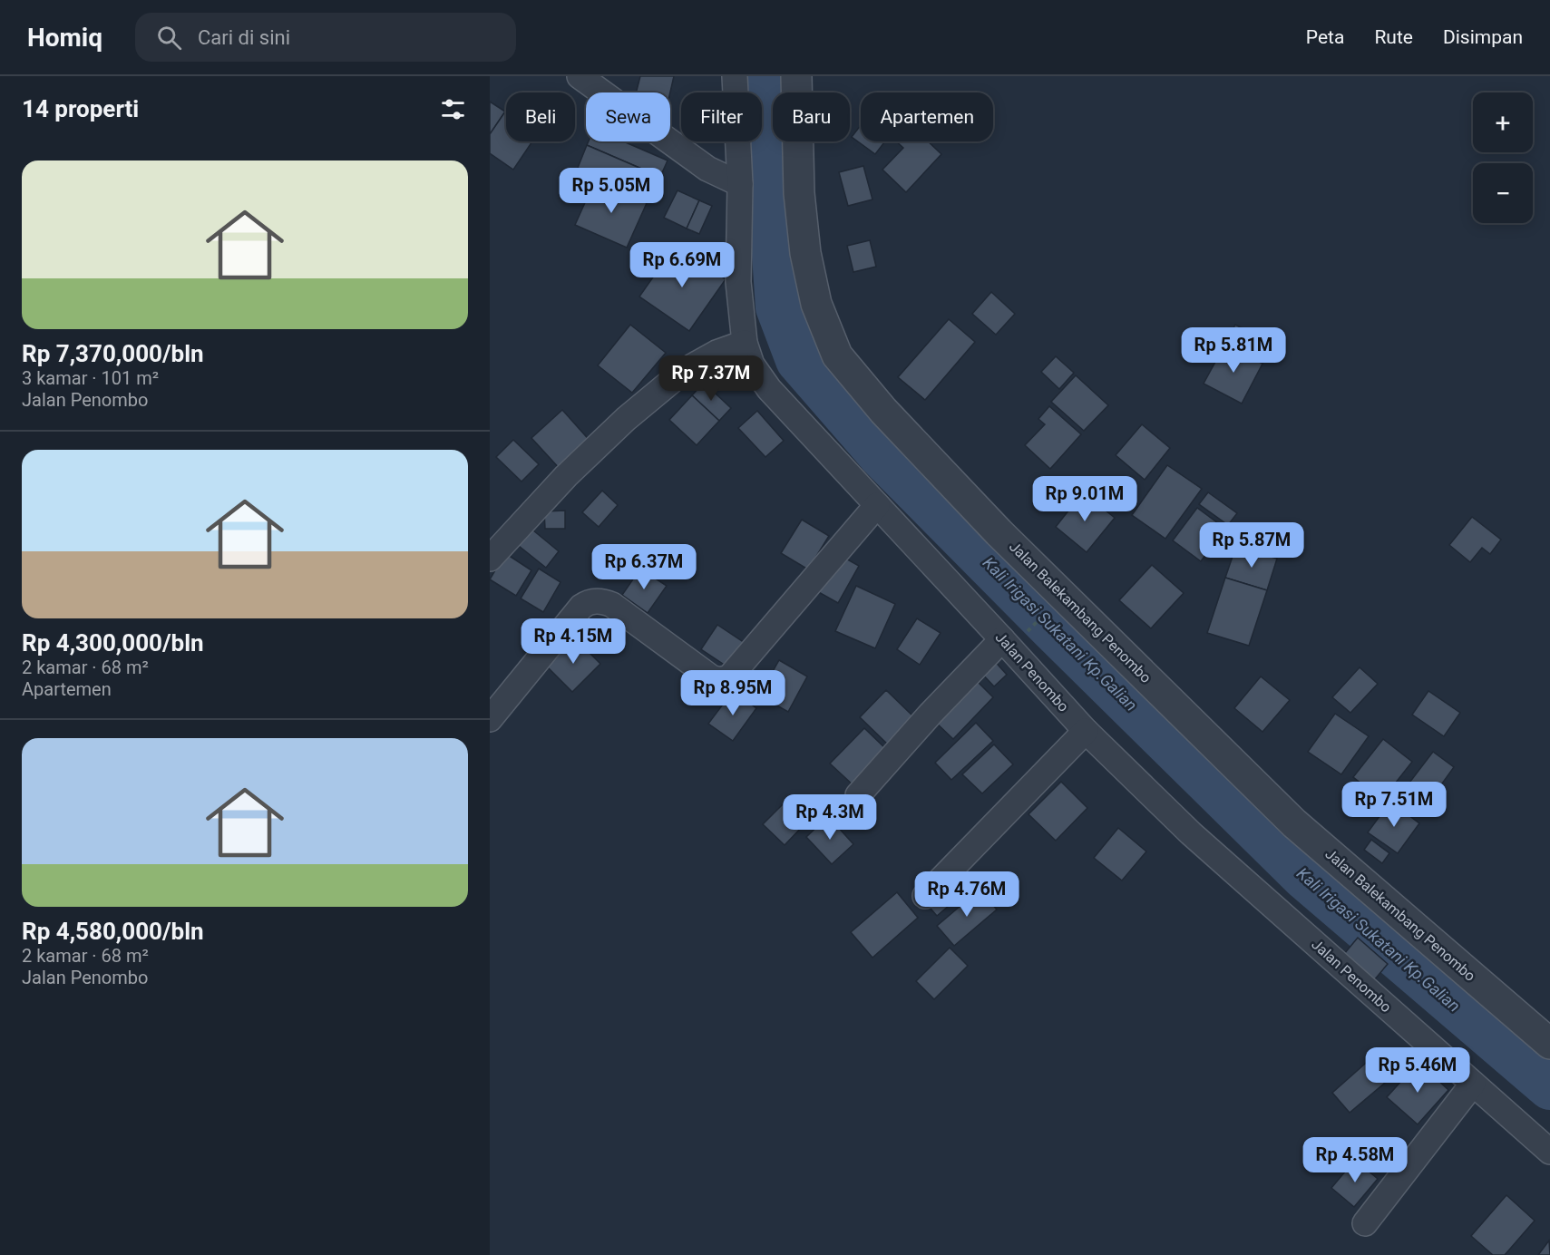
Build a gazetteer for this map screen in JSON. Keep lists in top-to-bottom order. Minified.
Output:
{"streets":{"street":["Jalan Balekambang Penombo","Jalan Penombo"]},"water":["Kali Irigasi Sukatani Kp.Galian"],"page":{"header":"Homiq","search":"Cari di sini","nav":["Peta","Rute","Disimpan"],"heading":"14 properti","map_buttons":["+","−"],"chip":["Beli","Sewa","Filter","Baru","Apartemen"],"list":[{"name":"Rp 7,370,000/bln","note":"3 kamar · 101 m² · Jalan Penombo"},{"name":"Rp 4,300,000/bln","note":"2 kamar · 68 m² · Apartemen"},{"name":"Rp 4,580,000/bln","note":"2 kamar · 68 m² · Jalan Penombo"}],"price":["Rp 5.05M","Rp 6.69M","Rp 5.81M","Rp 7.37M","Rp 9.01M","Rp 5.87M","Rp 6.37M","Rp 4.15M","Rp 8.95M","Rp 7.51M","Rp 4.3M","Rp 4.76M","Rp 5.46M","Rp 4.58M"]}}
